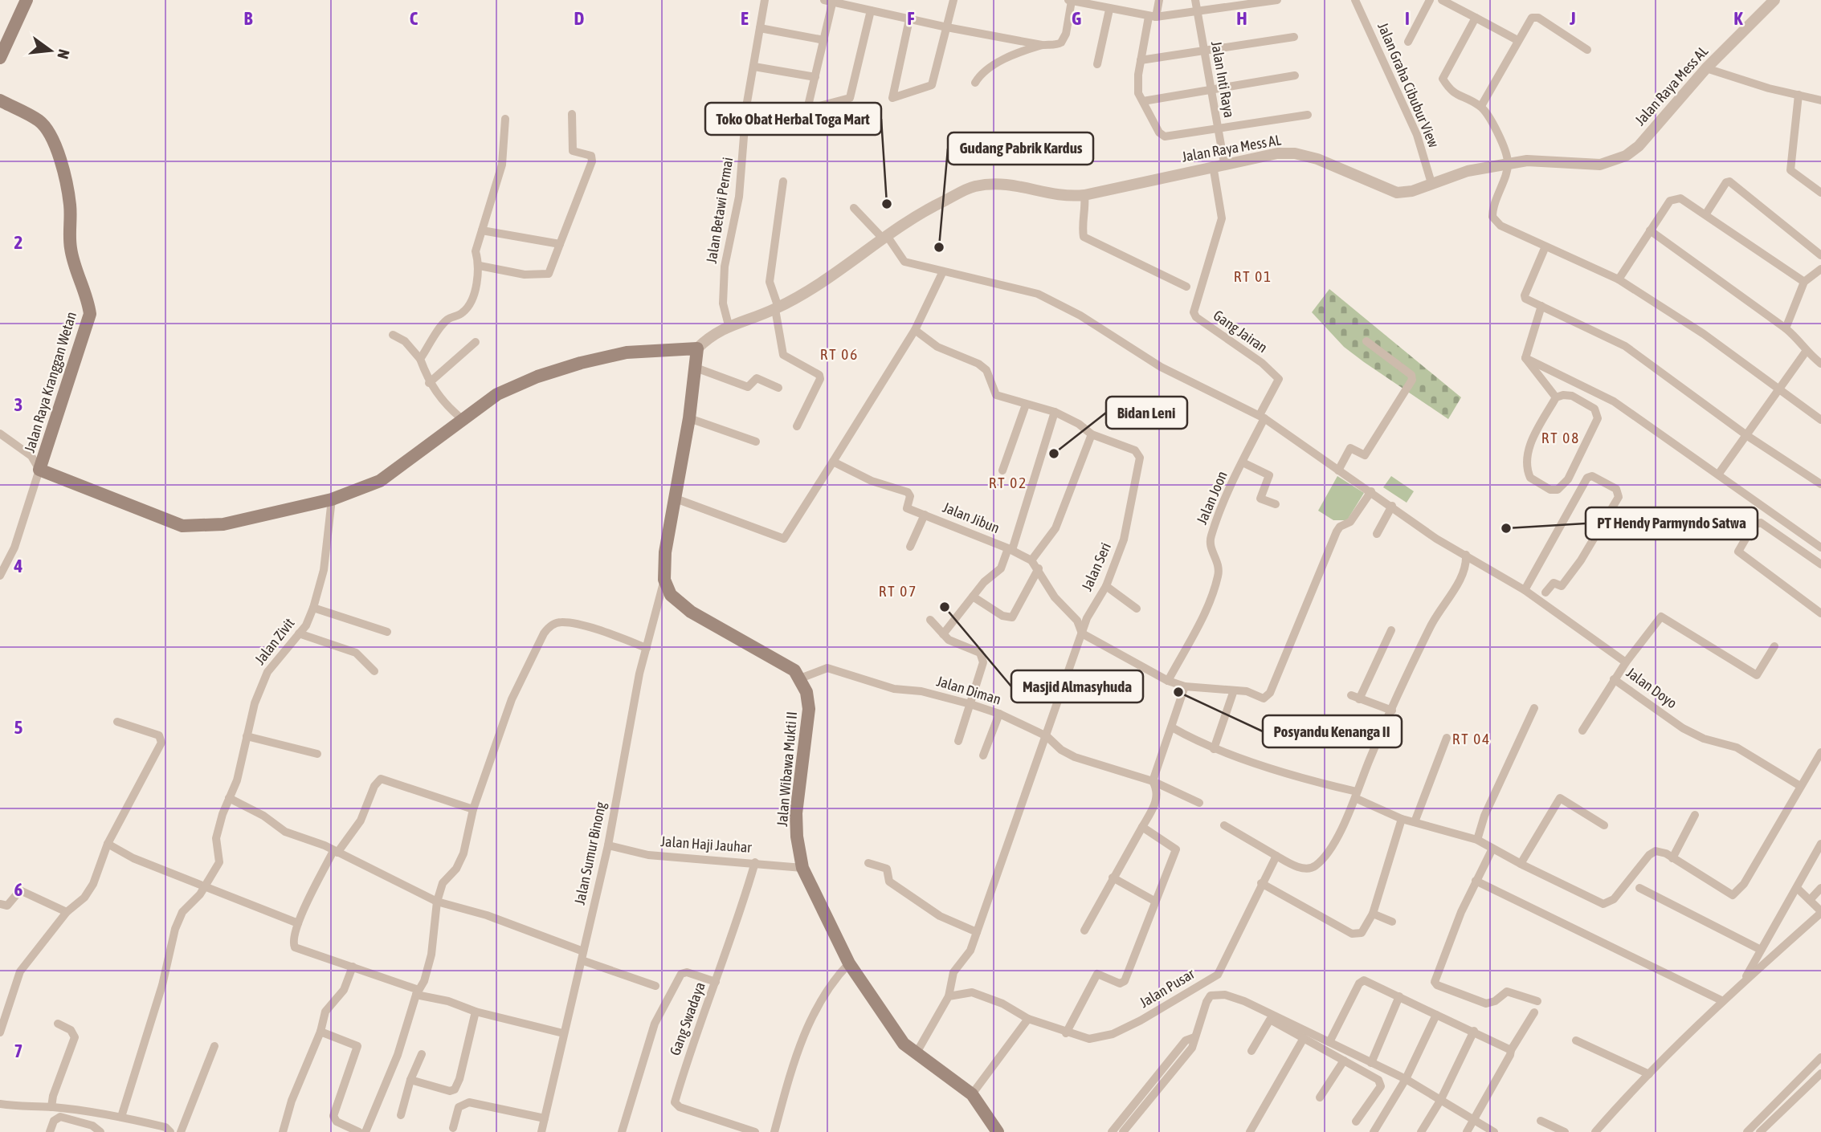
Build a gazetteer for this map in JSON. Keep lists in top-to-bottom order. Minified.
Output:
{"streets":{"main road":["Jalan Raya Kranggan Wetan","Jalan Wibawa Mukti II"],"street":["Jalan Inti Raya","Jalan Graha Cibubur View","Jalan Raya Mess AL","Jalan Betawi Permai","Gang Jairan","Jalan Joon","Jalan Jibun","Jalan Seri","Jalan Zivit","Jalan Doyo","Jalan Diman","Jalan Haji Jauhar","Jalan Sumur Binong","Jalan Pusar","Gang Swadaya"]},"crossings":[["Jalan Inti Raya","Jalan Raya Mess AL"],["Jalan Inti Raya","Gang Jairan"],["Jalan Graha Cibubur View","Jalan Raya Mess AL"],["Jalan Raya Mess AL","Jalan Betawi Permai"],["Jalan Raya Mess AL","Gang Jairan"],["Jalan Raya Mess AL","Jalan Raya Kranggan Wetan"],["Jalan Raya Mess AL","Jalan Doyo"],["Gang Jairan","Jalan Joon"],["Gang Jairan","Jalan Doyo"],["Jalan Raya Kranggan Wetan","Jalan Zivit"],["Jalan Joon","Jalan Doyo"],["Jalan Jibun","Jalan Seri"],["Jalan Seri","Jalan Diman"],["Jalan Seri","Jalan Pusar"],["Jalan Diman","Jalan Wibawa Mukti II"],["Jalan Wibawa Mukti II","Jalan Haji Jauhar"],["Jalan Haji Jauhar","Jalan Sumur Binong"],["Jalan Haji Jauhar","Gang Swadaya"]],"districts":["RT 01","RT 06","RT 08","RT 02","RT 07","RT 04"],"places":["Toko Obat Herbal Toga Mart","Gudang Pabrik Kardus","Bidan Leni","PT Hendy Parmyndo Satwa","Masjid Almasyhuda","Posyandu Kenanga II"],"north":"right","grid":{"columns":["B","C","D","E","F","G","H","I","J","K"],"rows":["2","3","4","5","6","7"]}}
